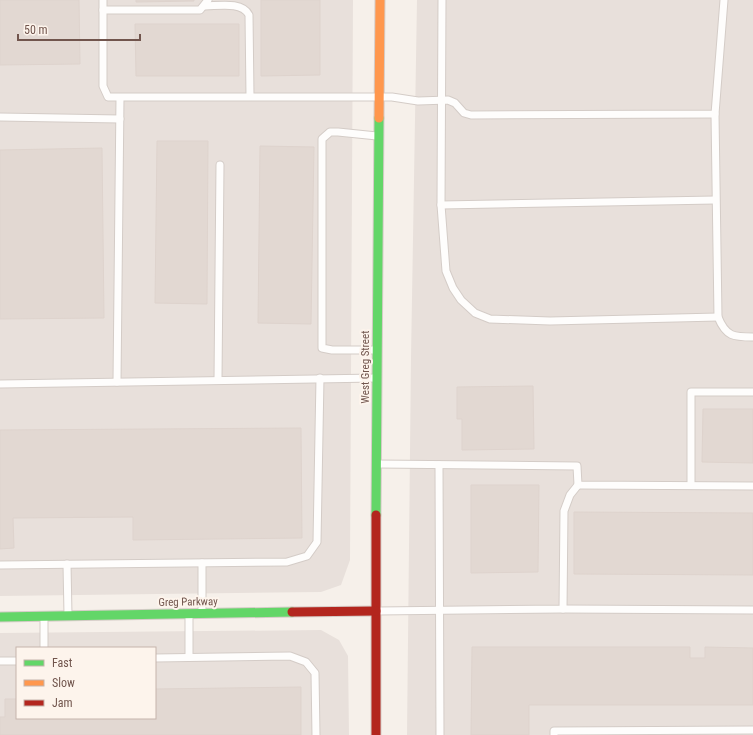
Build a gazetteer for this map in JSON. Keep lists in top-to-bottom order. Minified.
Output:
{"streets":{"main road":["West Greg Street","Greg Parkway"]},"crossings":[["West Greg Street","Greg Parkway"]],"legend":["Fast","Slow","Jam"],"scale_bar":"50 m"}
